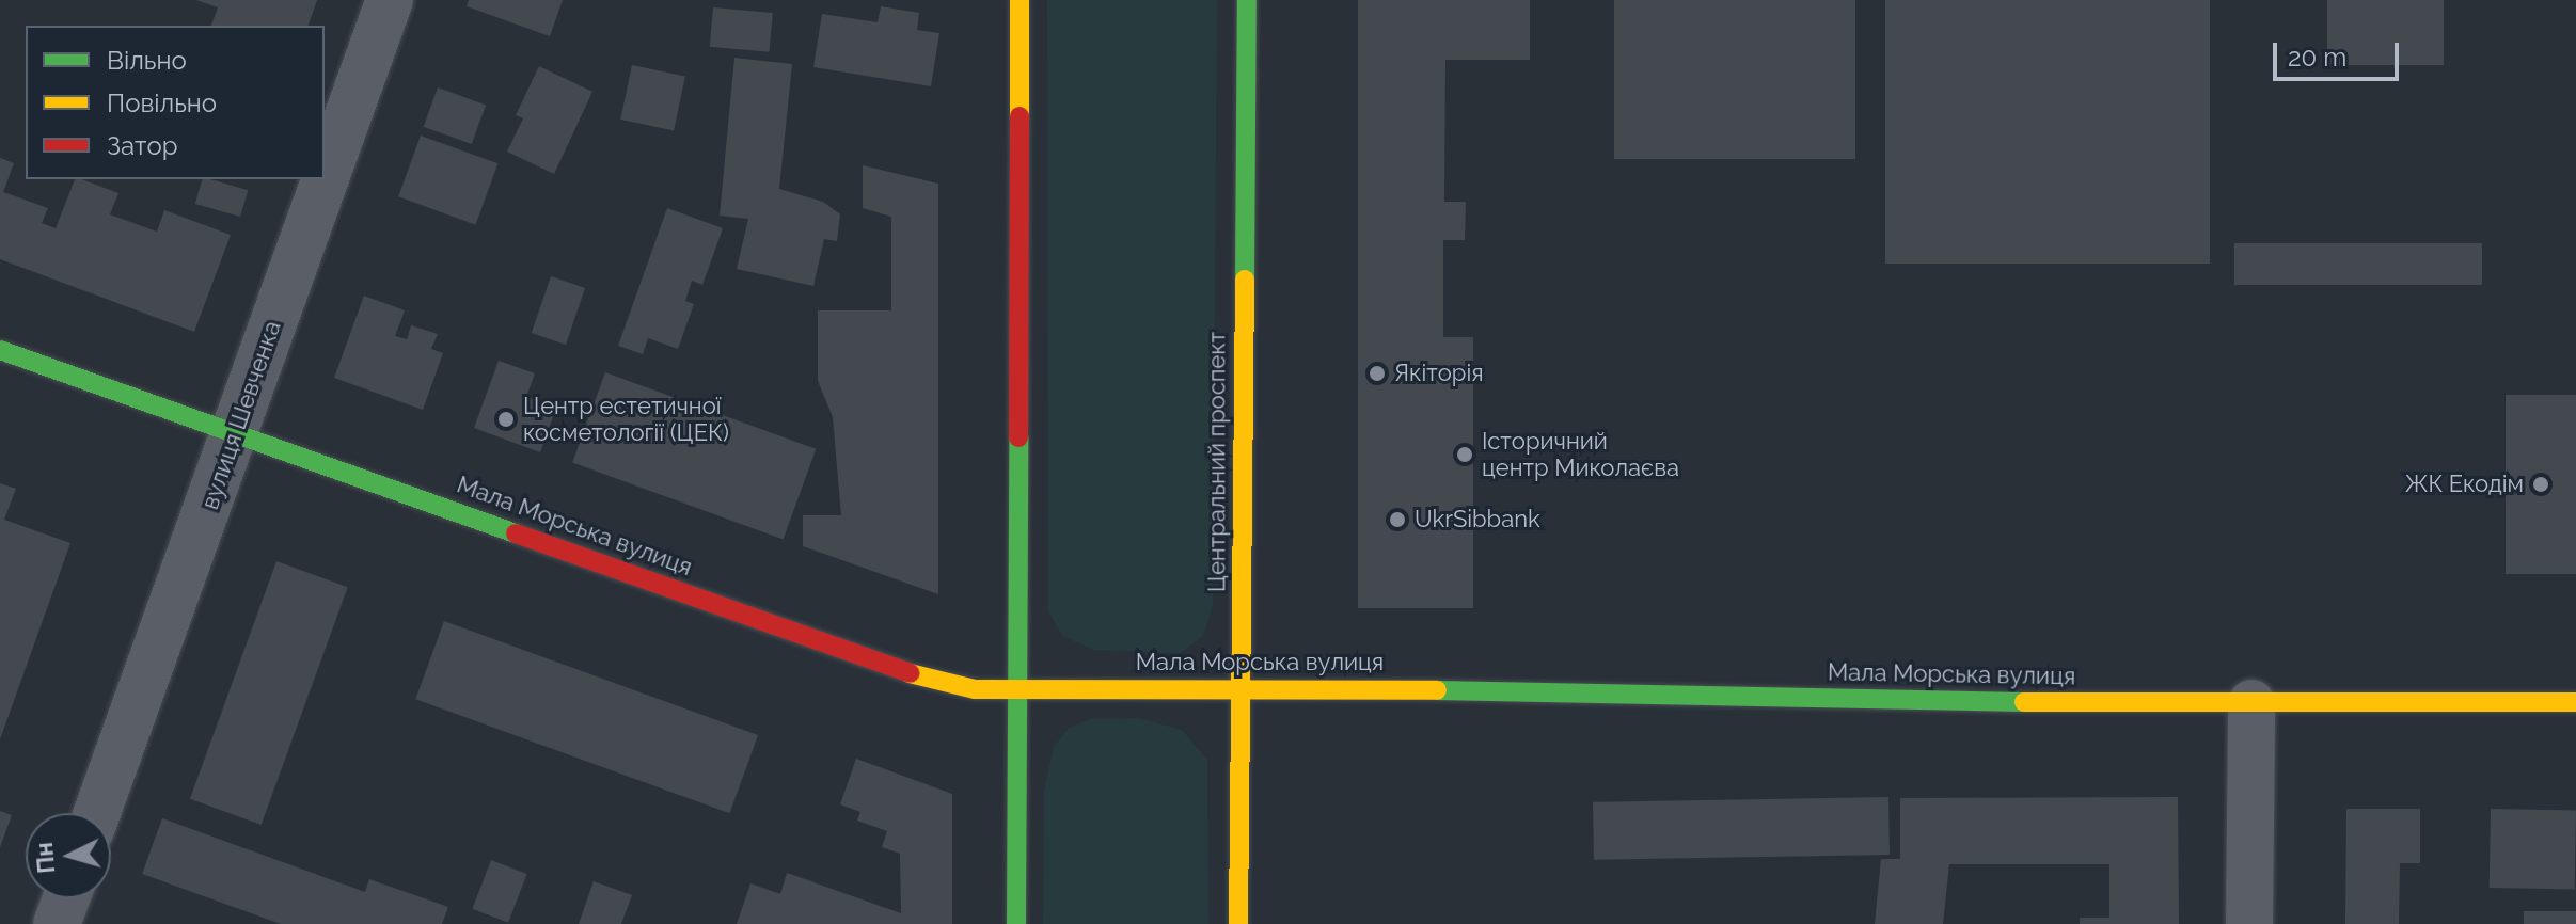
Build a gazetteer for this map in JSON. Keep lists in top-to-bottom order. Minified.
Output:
{"streets":{"street":["вулиця Шевченка","Центральний проспект","Мала Морська вулиця"]},"crossings":[["вулиця Шевченка","Мала Морська вулиця"],["Центральний проспект","Мала Морська вулиця"]],"places":["Якіторія","Центр естетичної косметології (ЦЕК)","Історичний центр Миколаєва","ЖК Екодім","UkrSibbank"],"legend":["Вільно","Повільно","Затор"],"scale_bar":"20 m","north":"left"}
